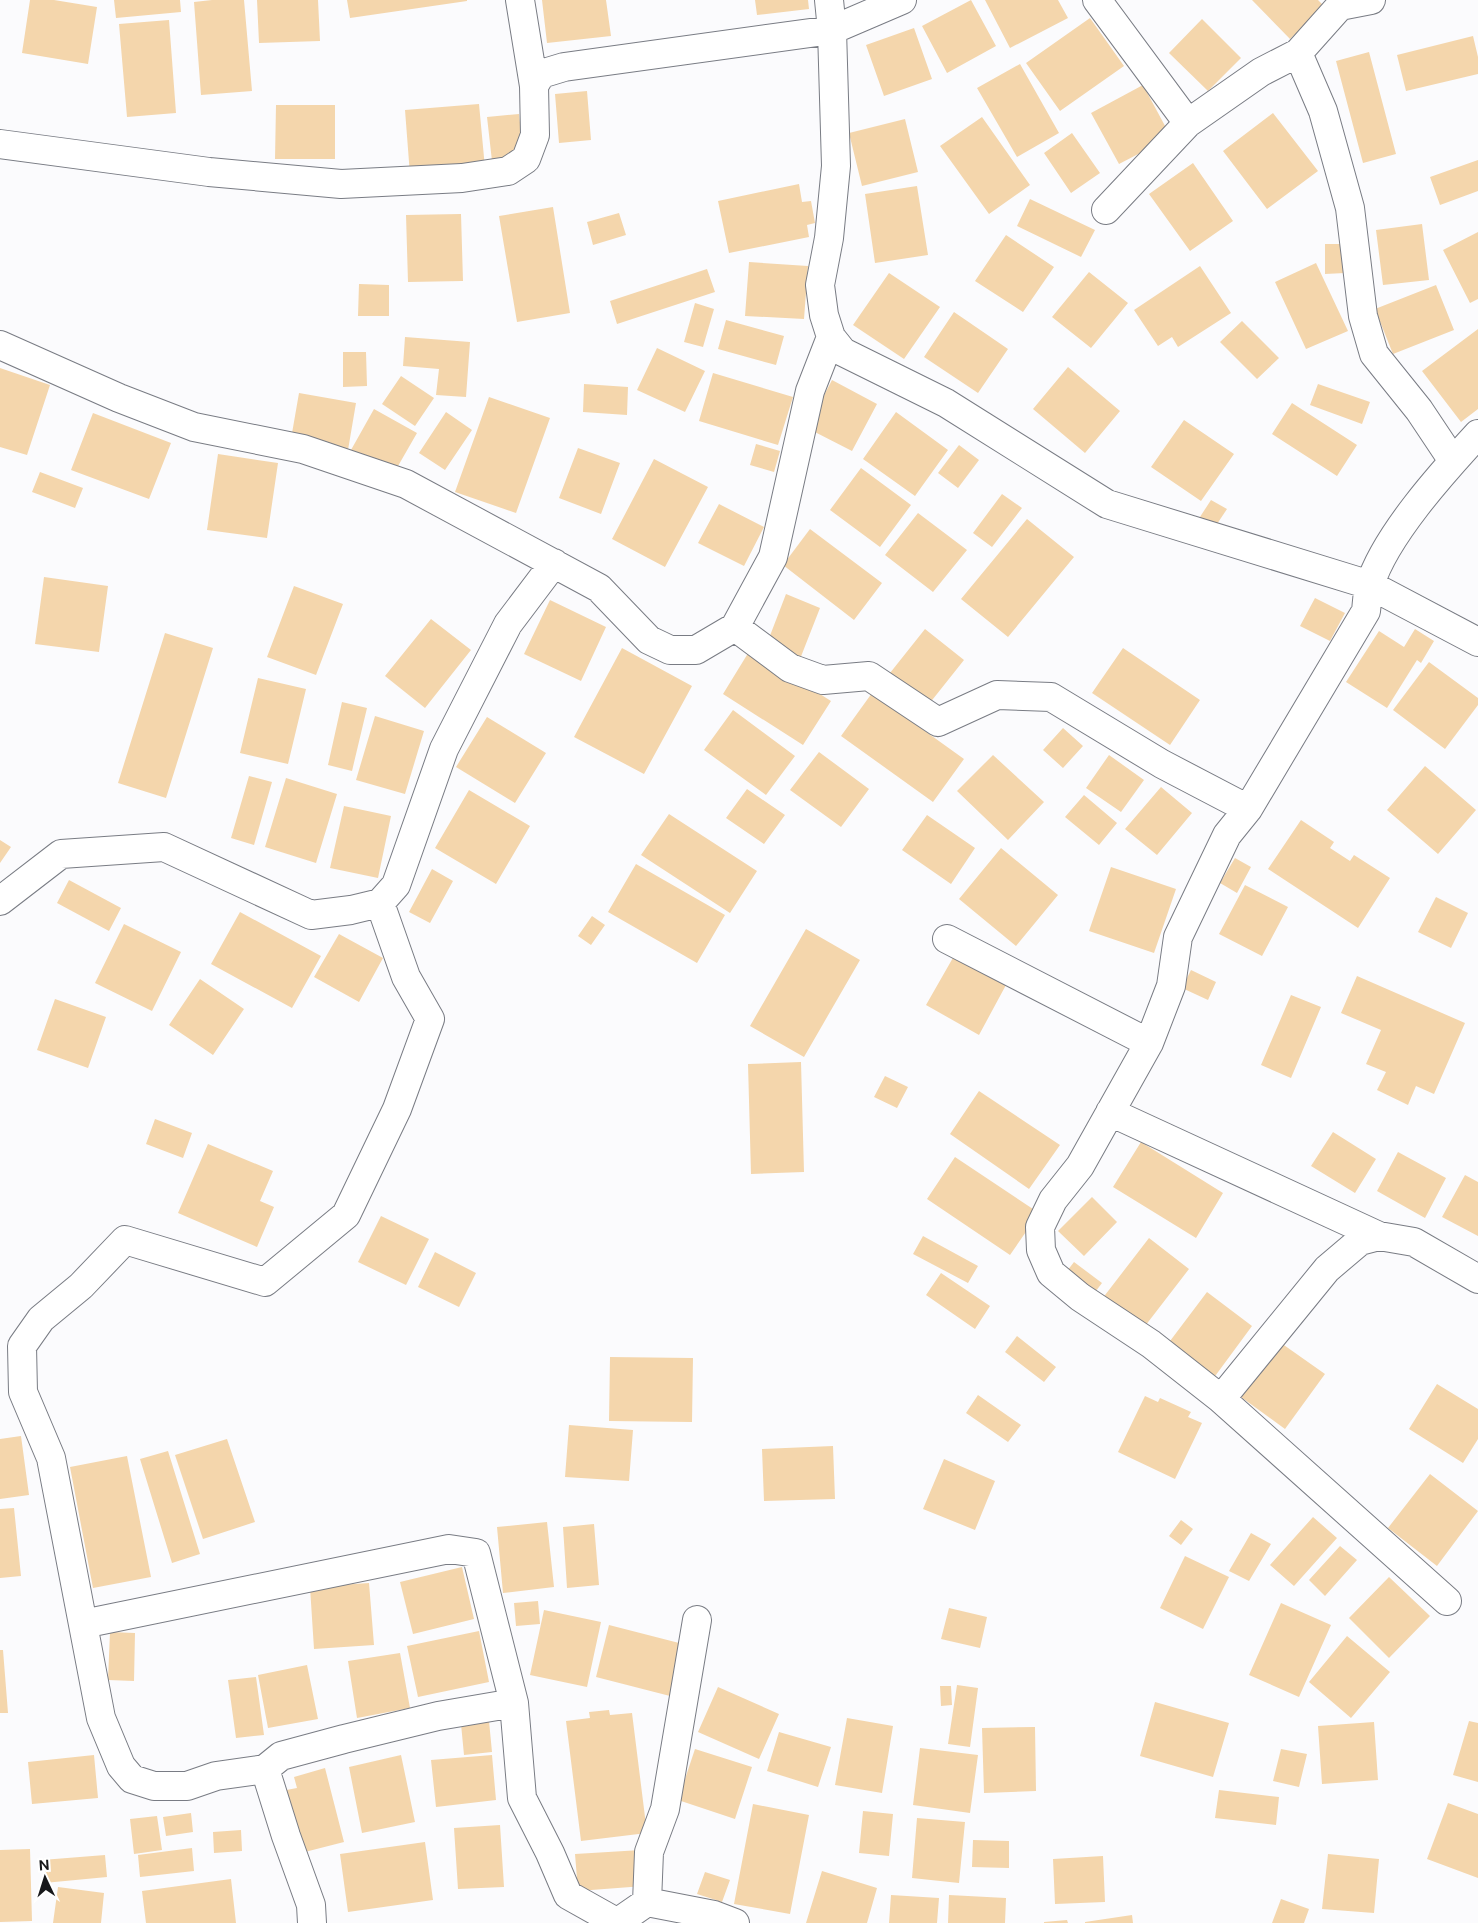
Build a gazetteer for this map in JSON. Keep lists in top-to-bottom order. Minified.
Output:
{"north":"top"}
